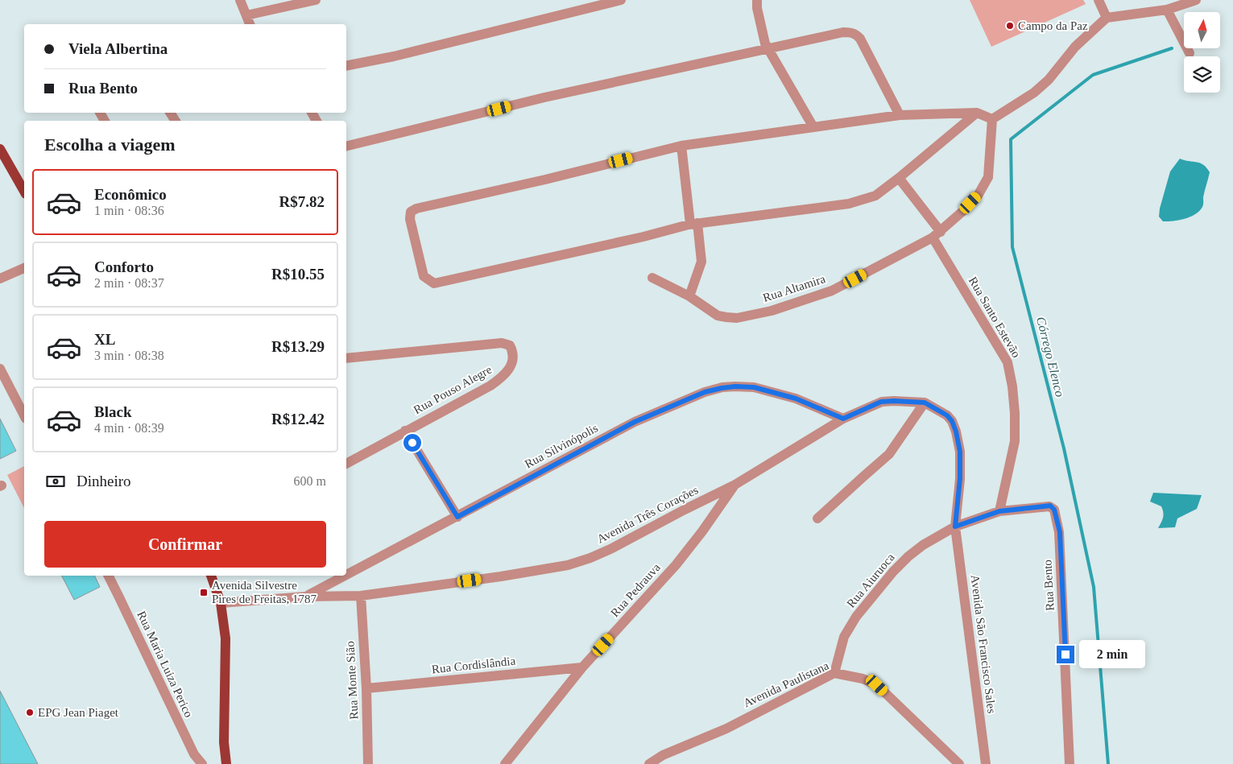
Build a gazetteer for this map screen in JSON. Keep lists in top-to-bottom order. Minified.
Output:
{"streets":{"street":["Rua Altamira","Rua Santo Estevão","Rua Pouso Alegre","Rua Silvinópolis","Avenida Três Corações","Rua Aiuruoca","Rua Bento","Rua Pedrauva","Avenida São Francisco Sales","Rua Maria Luiza Perico","Rua Cordislândia","Rua Monte Sião","Avenida Paulistana"]},"crossings":[["Rua Altamira","Rua Santo Estevão"],["Rua Santo Estevão","Rua Bento"],["Rua Silvinópolis","Avenida Três Corações"],["Avenida Três Corações","Rua Aiuruoca"],["Avenida Três Corações","Rua Bento"],["Avenida Três Corações","Rua Pedrauva"],["Avenida Três Corações","Avenida São Francisco Sales"],["Avenida Três Corações","Rua Monte Sião"],["Rua Aiuruoca","Rua Bento"],["Rua Aiuruoca","Avenida São Francisco Sales"],["Rua Aiuruoca","Avenida Paulistana"],["Rua Bento","Avenida São Francisco Sales"],["Rua Pedrauva","Rua Cordislândia"],["Rua Cordislândia","Rua Monte Sião"]],"water":["Córrego Elenco"],"places":{"other":["Campo da Paz","EPG Jean Piaget"],"transit":["Avenida Silvestre Pires de Freitas, 1787"]},"north":"top","page":{"banner":["Viela Albertina","Rua Bento"],"heading":"Escolha a viagem","list":[{"name":"Econômico","note":"1 min · 08:36","value":"R$7.82"},{"name":"Conforto","note":"2 min · 08:37","value":"R$10.55"},{"name":"XL","note":"3 min · 08:38","value":"R$13.29"},{"name":"Black","note":"4 min · 08:39","value":"R$12.42"}],"pay":["Dinheiro","600 m"],"buttons":"Confirmar","bubble":"2 min"}}
